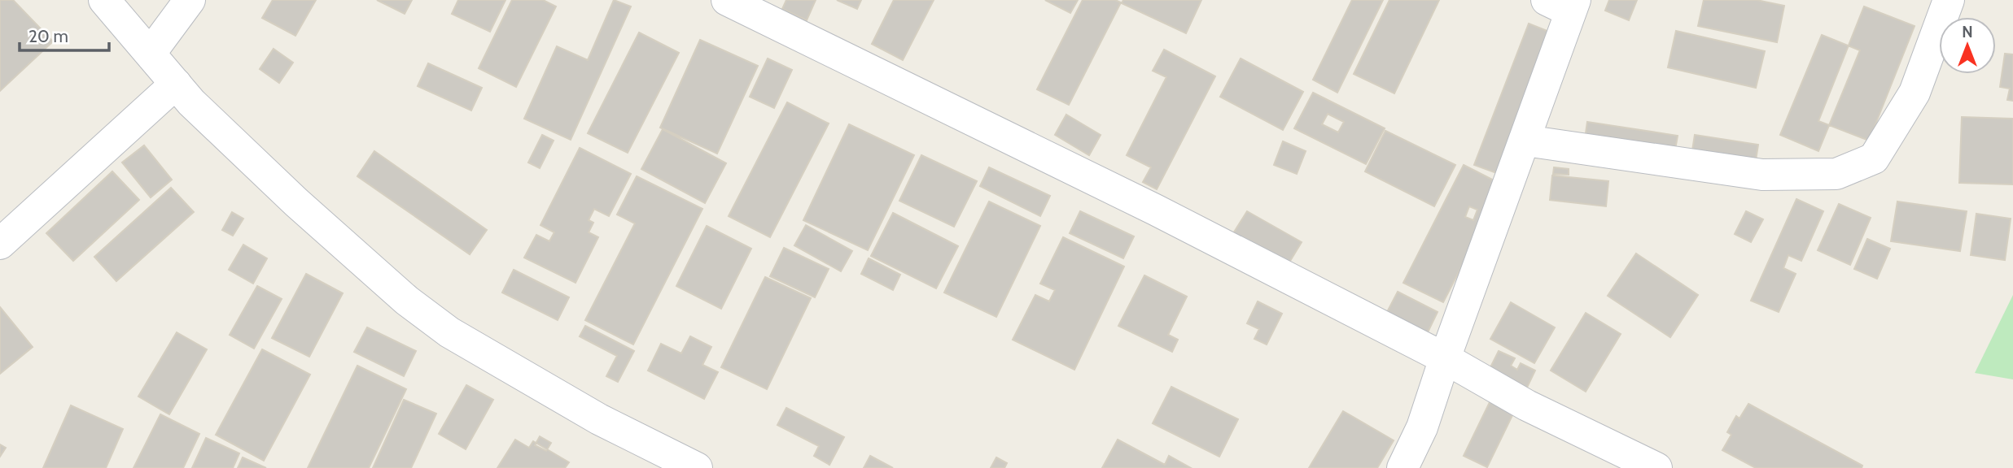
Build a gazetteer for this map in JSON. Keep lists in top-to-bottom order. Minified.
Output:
{"scale_bar":"20 m","north":"top"}
